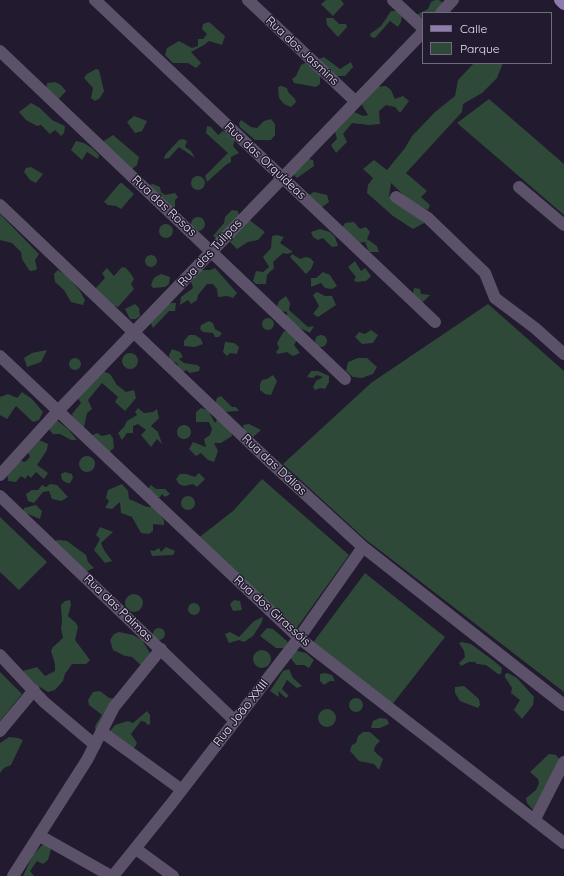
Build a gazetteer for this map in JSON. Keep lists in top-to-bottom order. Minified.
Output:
{"streets":{"street":["Rua dos Jasmins","Rua das Orquídeas","Rua das Rosas","Rua das Tulipas","Rua das Dálias","Rua das Palmas","Rua dos Girassóis","Rua João XXIII"]},"crossings":[["Rua dos Jasmins","Rua das Tulipas"],["Rua das Orquídeas","Rua das Tulipas"],["Rua das Rosas","Rua das Tulipas"],["Rua das Tulipas","Rua das Dálias"],["Rua das Tulipas","Rua dos Girassóis"],["Rua das Dálias","Rua João XXIII"],["Rua das Palmas","Rua João XXIII"],["Rua dos Girassóis","Rua João XXIII"]],"legend":["Calle","Parque"]}
